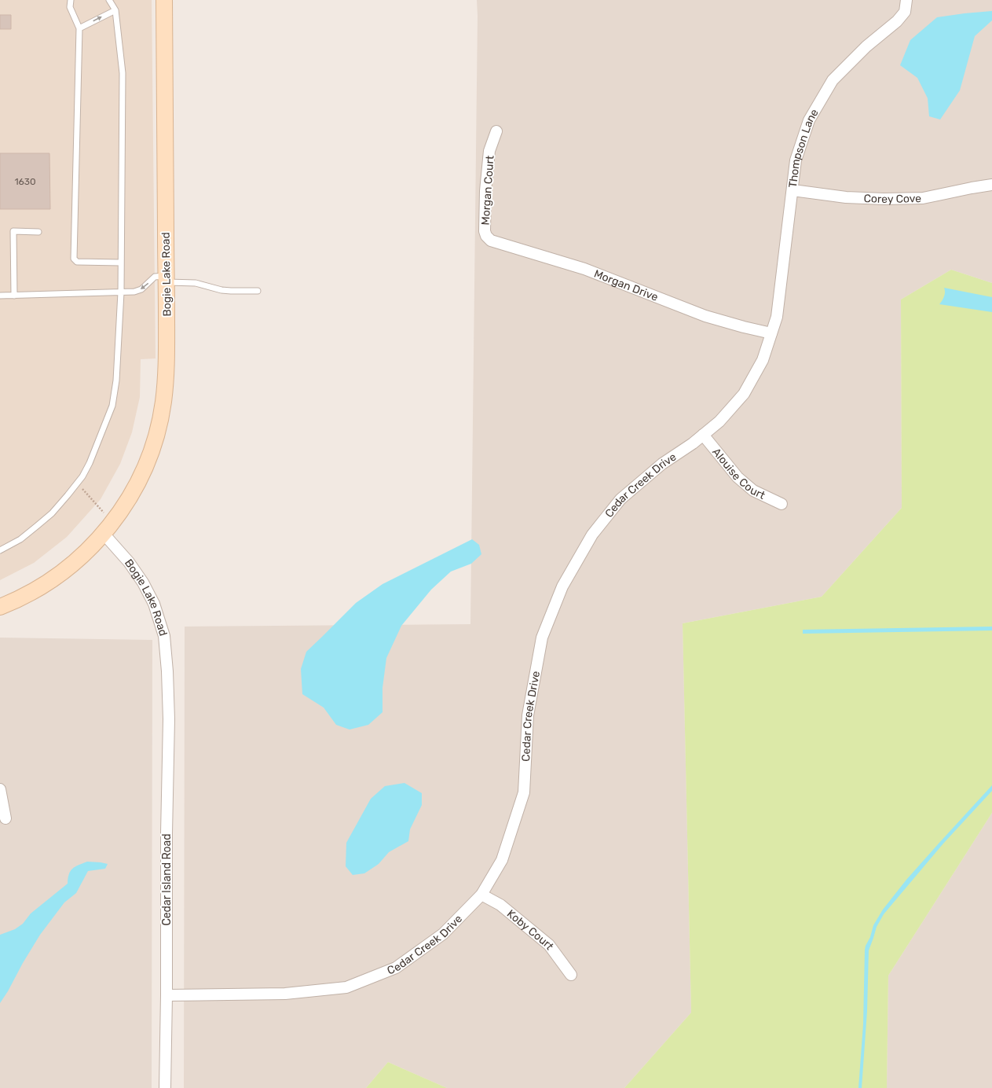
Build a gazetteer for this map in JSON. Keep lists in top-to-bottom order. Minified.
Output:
{"streets":{"main road":["Bogie Lake Road"],"street":["Thompson Lane","Morgan Court","Corey Cove","Morgan Drive","Alouise Court","Cedar Creek Drive","Cedar Island Road","Koby Court"]},"crossings":[["Thompson Lane","Corey Cove"],["Thompson Lane","Morgan Drive"],["Thompson Lane","Cedar Creek Drive"],["Morgan Court","Morgan Drive"],["Bogie Lake Road","Cedar Island Road"],["Morgan Drive","Cedar Creek Drive"],["Alouise Court","Cedar Creek Drive"],["Cedar Creek Drive","Cedar Island Road"],["Cedar Creek Drive","Koby Court"]],"house_numbers":["1630"]}
